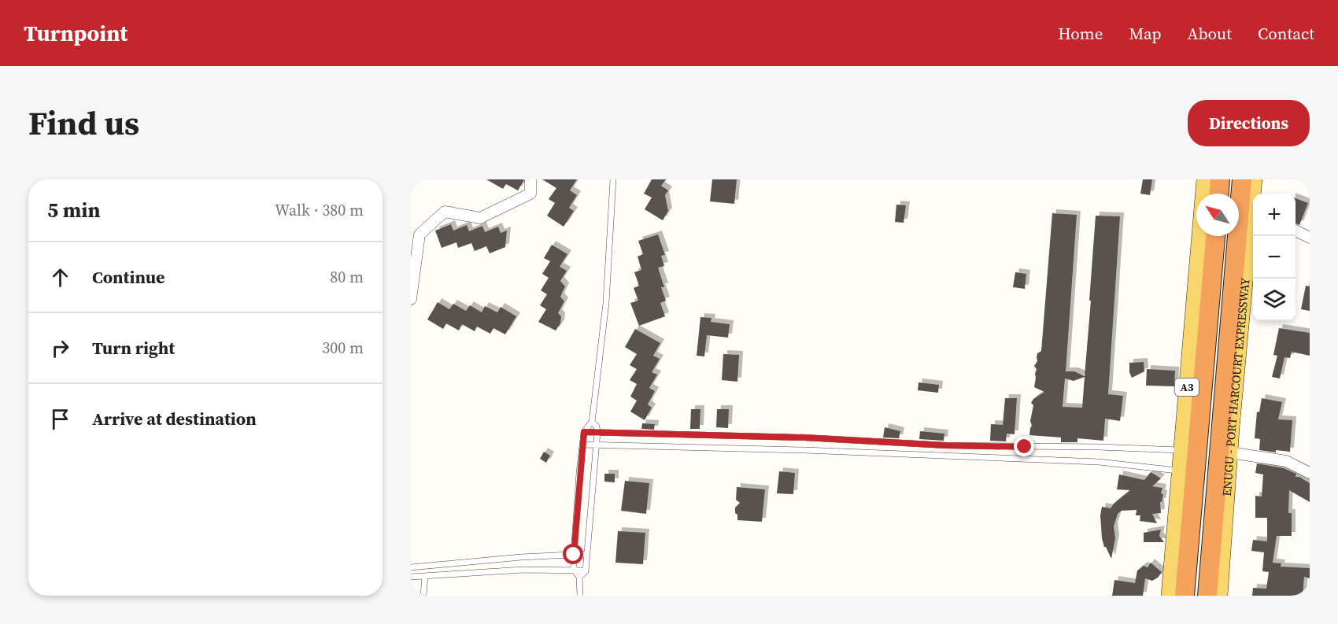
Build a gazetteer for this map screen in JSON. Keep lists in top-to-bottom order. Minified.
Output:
{"streets":{"highway":["A3","ENUGU - PORT HARCOURT EXPRESSWAY"]},"north":"top left","page":{"header":"Turnpoint","nav":["Home","Map","About","Contact"],"title":"Find us","buttons":"Directions","heading":["5 min","Walk · 380 m"],"map_buttons":["+","−"],"list":[["Continue","80 m"],["Turn right","300 m"],"Arrive at destination"]}}
